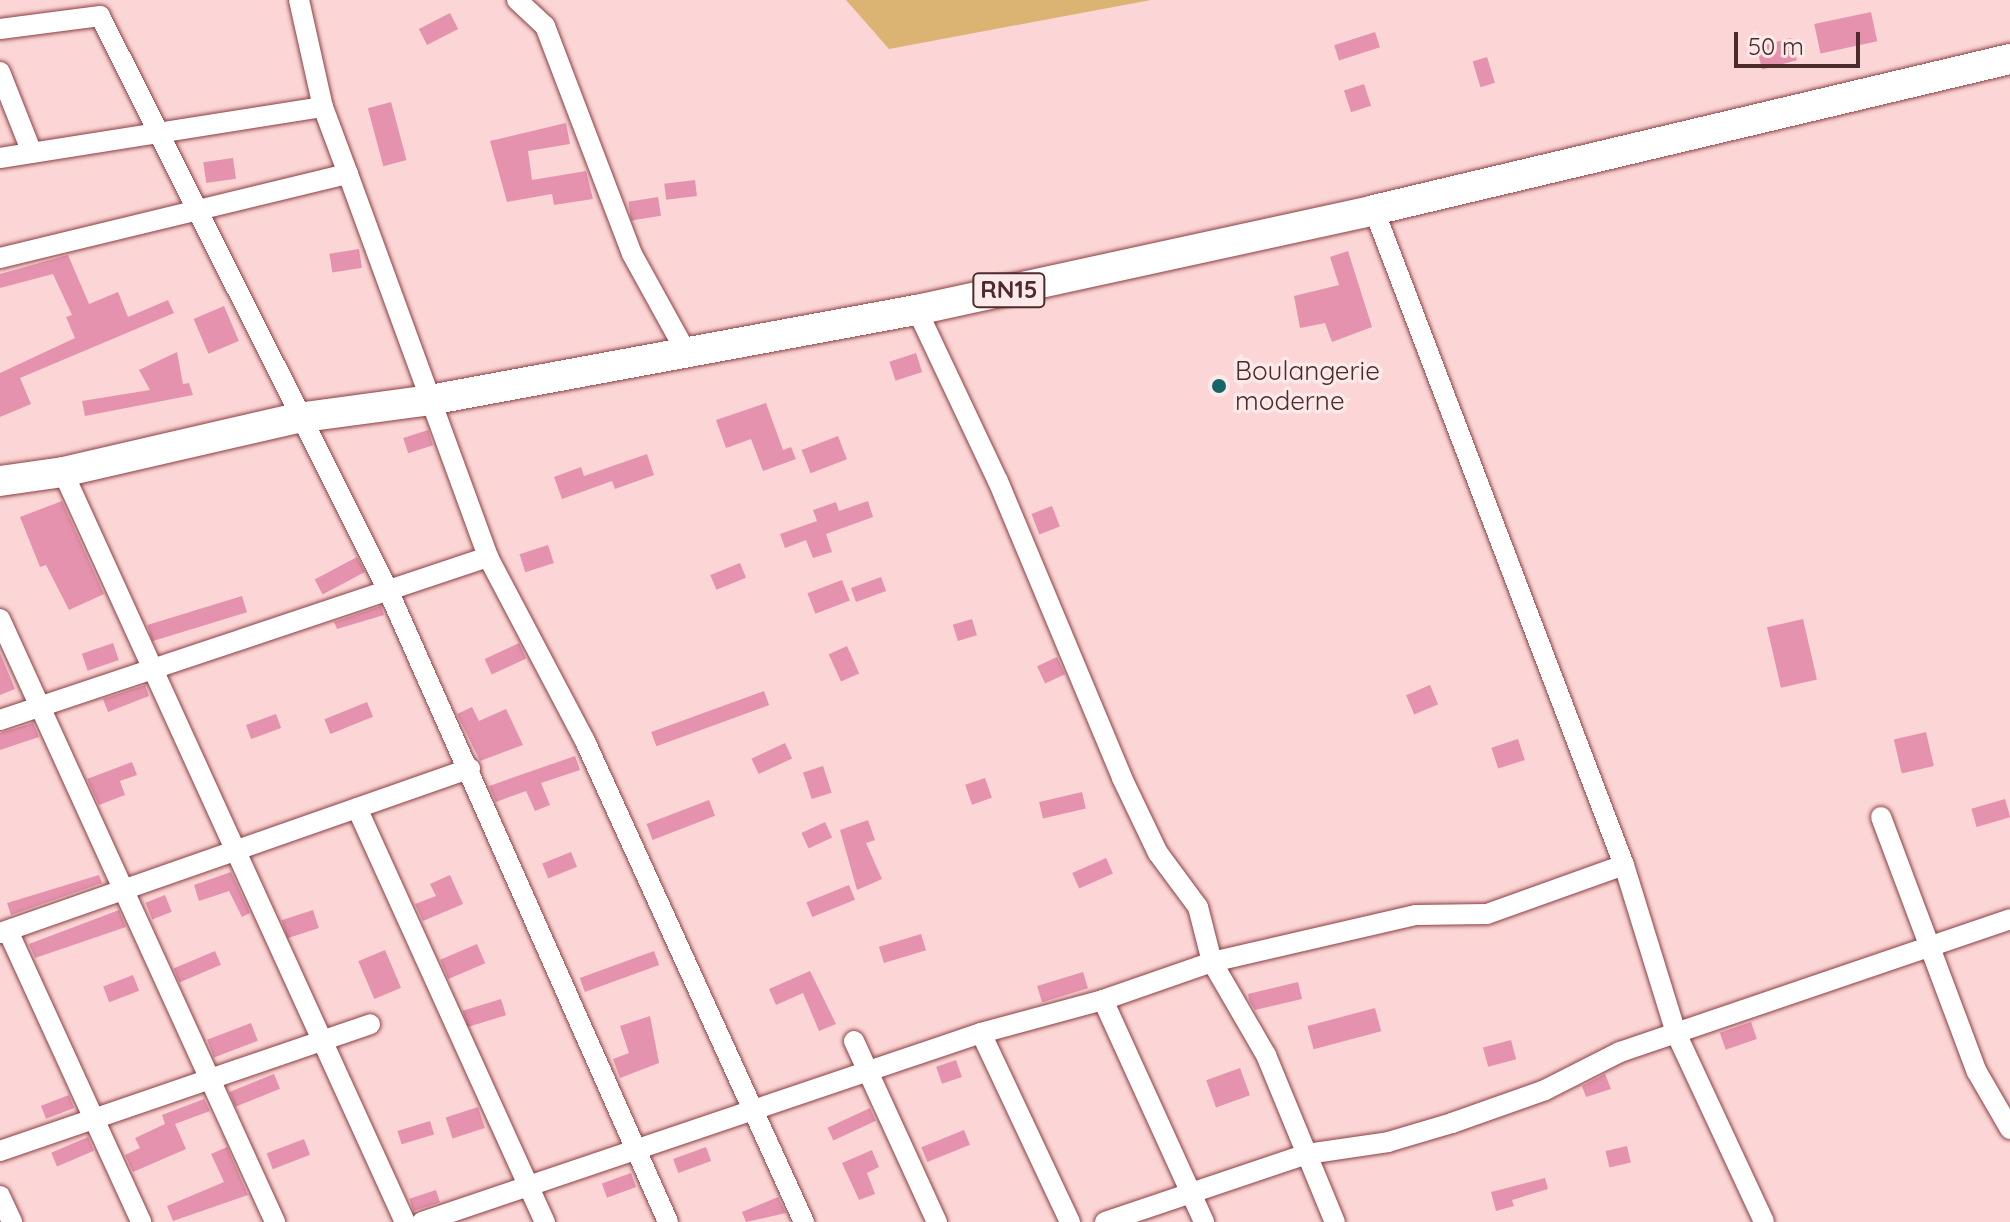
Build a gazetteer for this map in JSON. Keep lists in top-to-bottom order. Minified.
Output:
{"streets":{"main road":["RN15"]},"places":["Boulangerie moderne"],"scale_bar":"50 m"}
